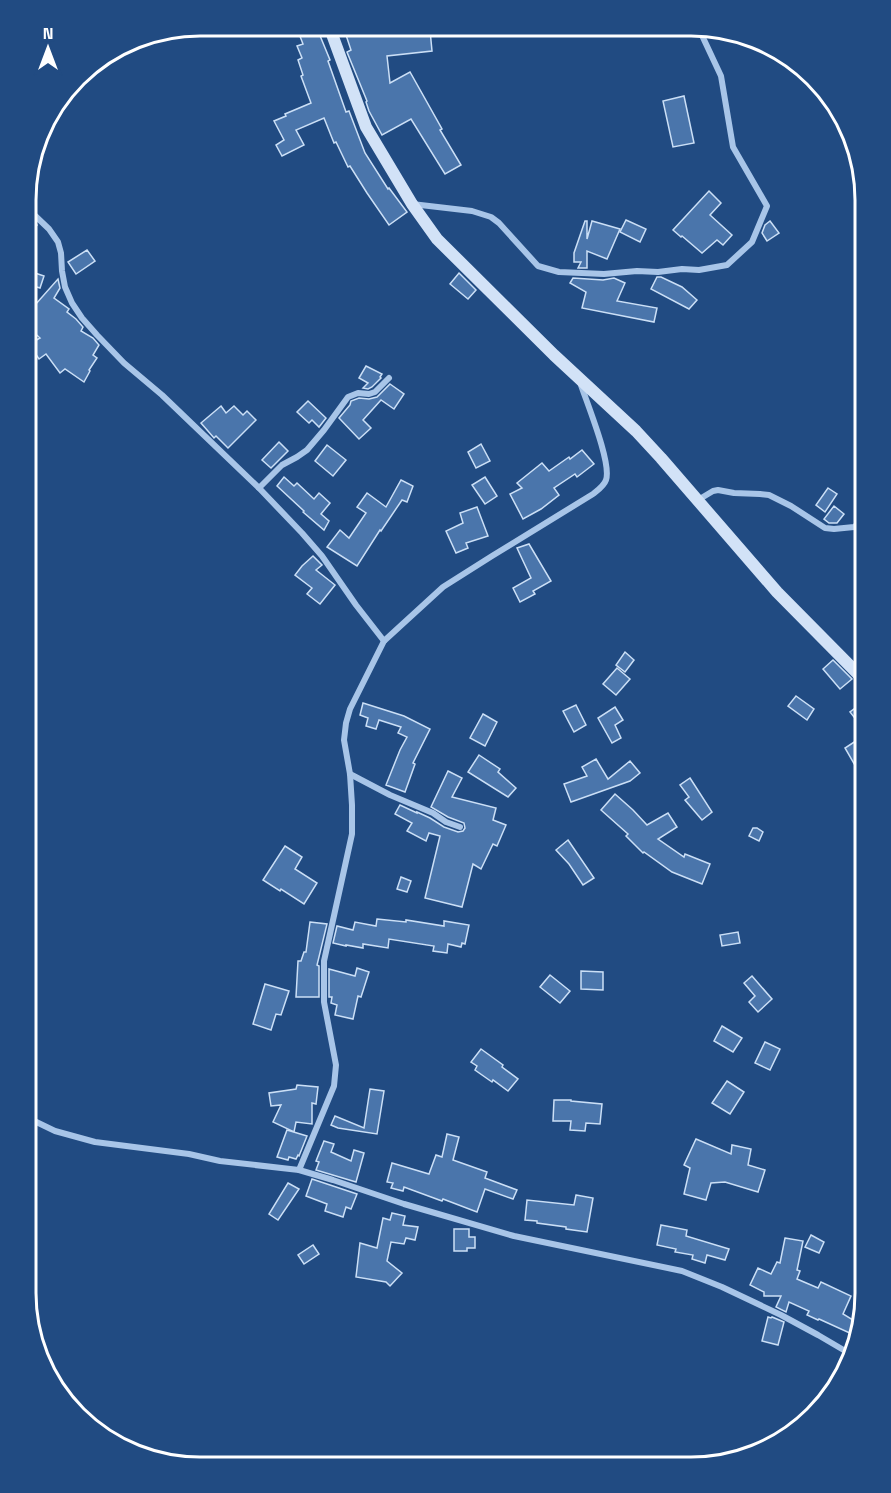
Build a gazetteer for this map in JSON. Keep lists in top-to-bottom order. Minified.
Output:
{"north":"top"}
